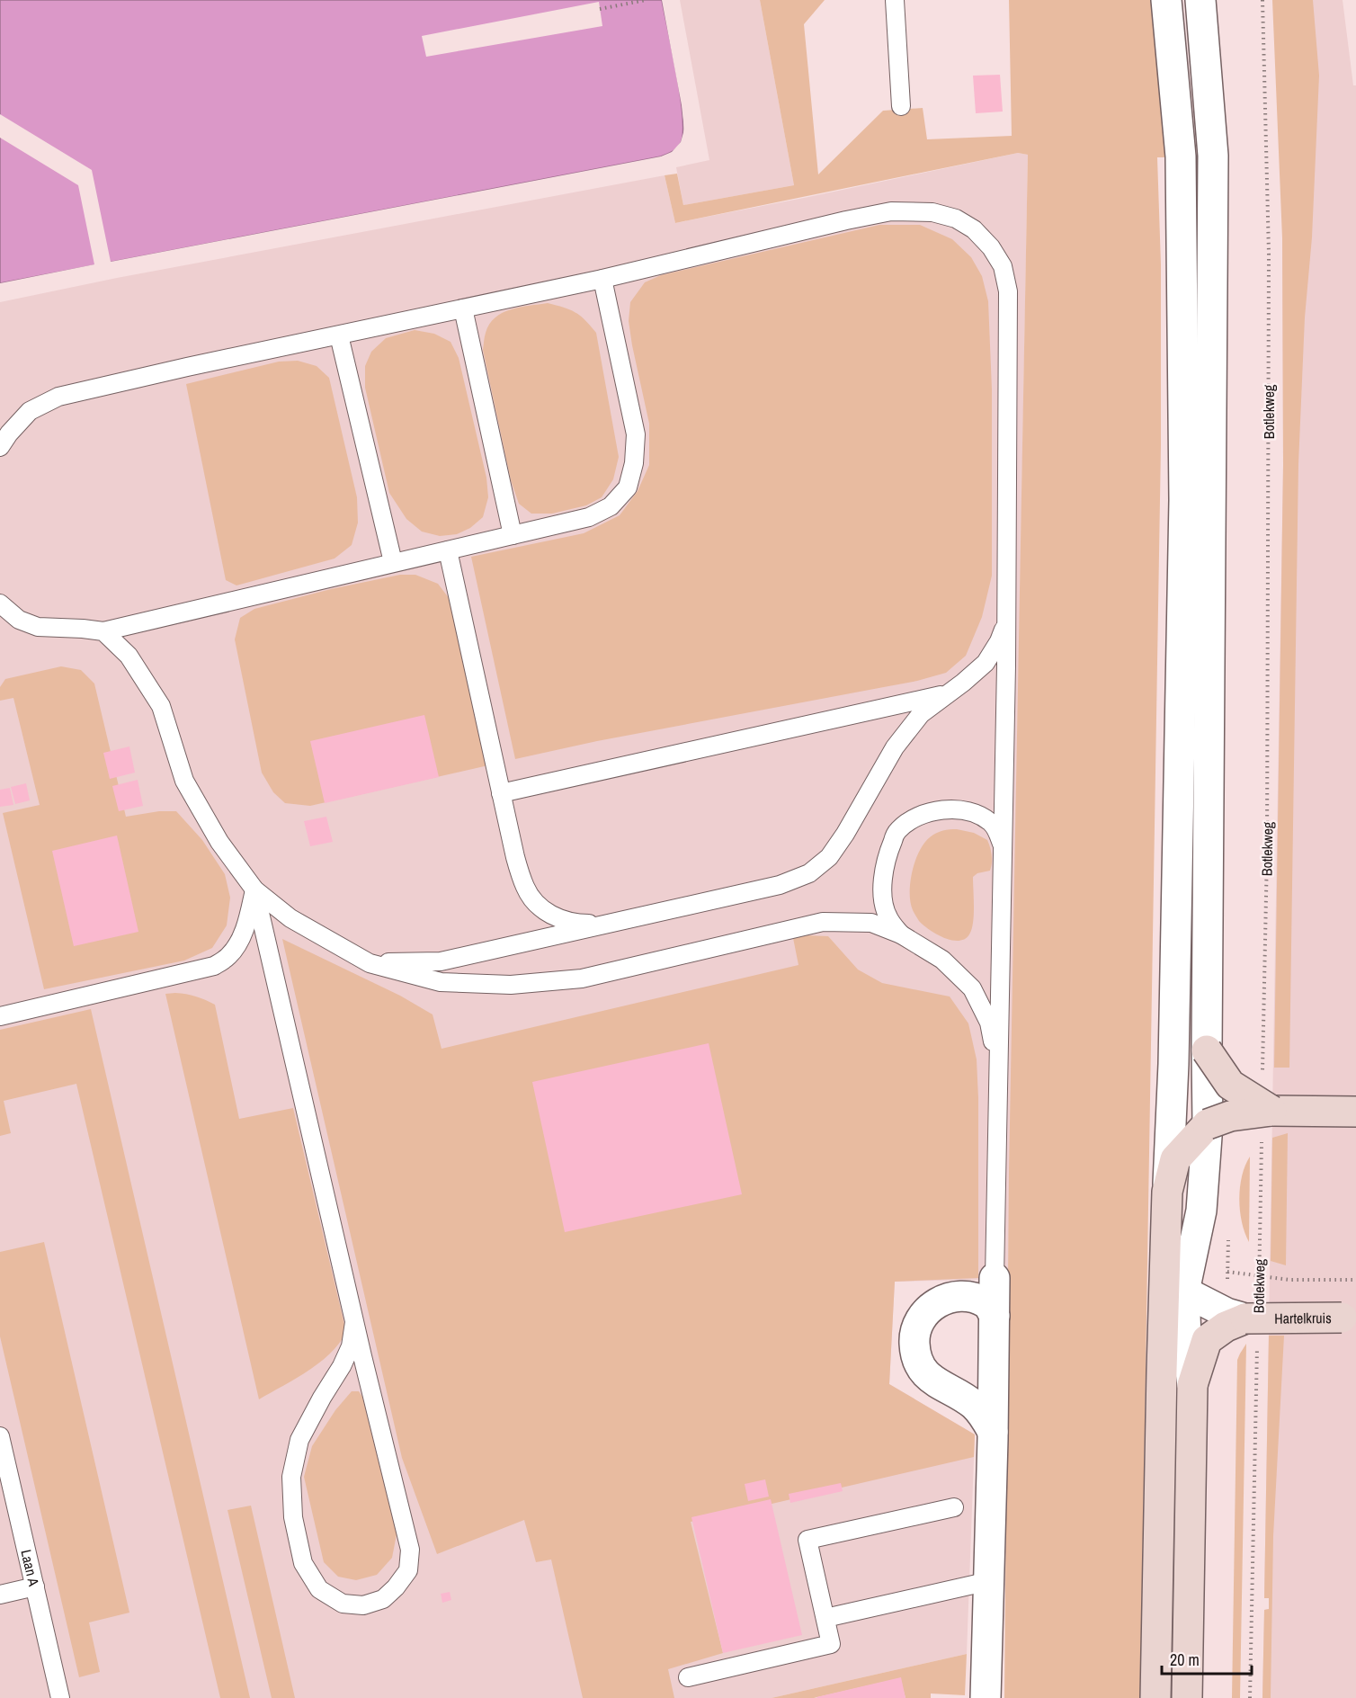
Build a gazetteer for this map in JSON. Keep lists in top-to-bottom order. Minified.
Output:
{"streets":{"main road":["Hartelkruis"],"lane":["Laan A"],"path":["Botlekweg"]},"scale_bar":"20 m"}
